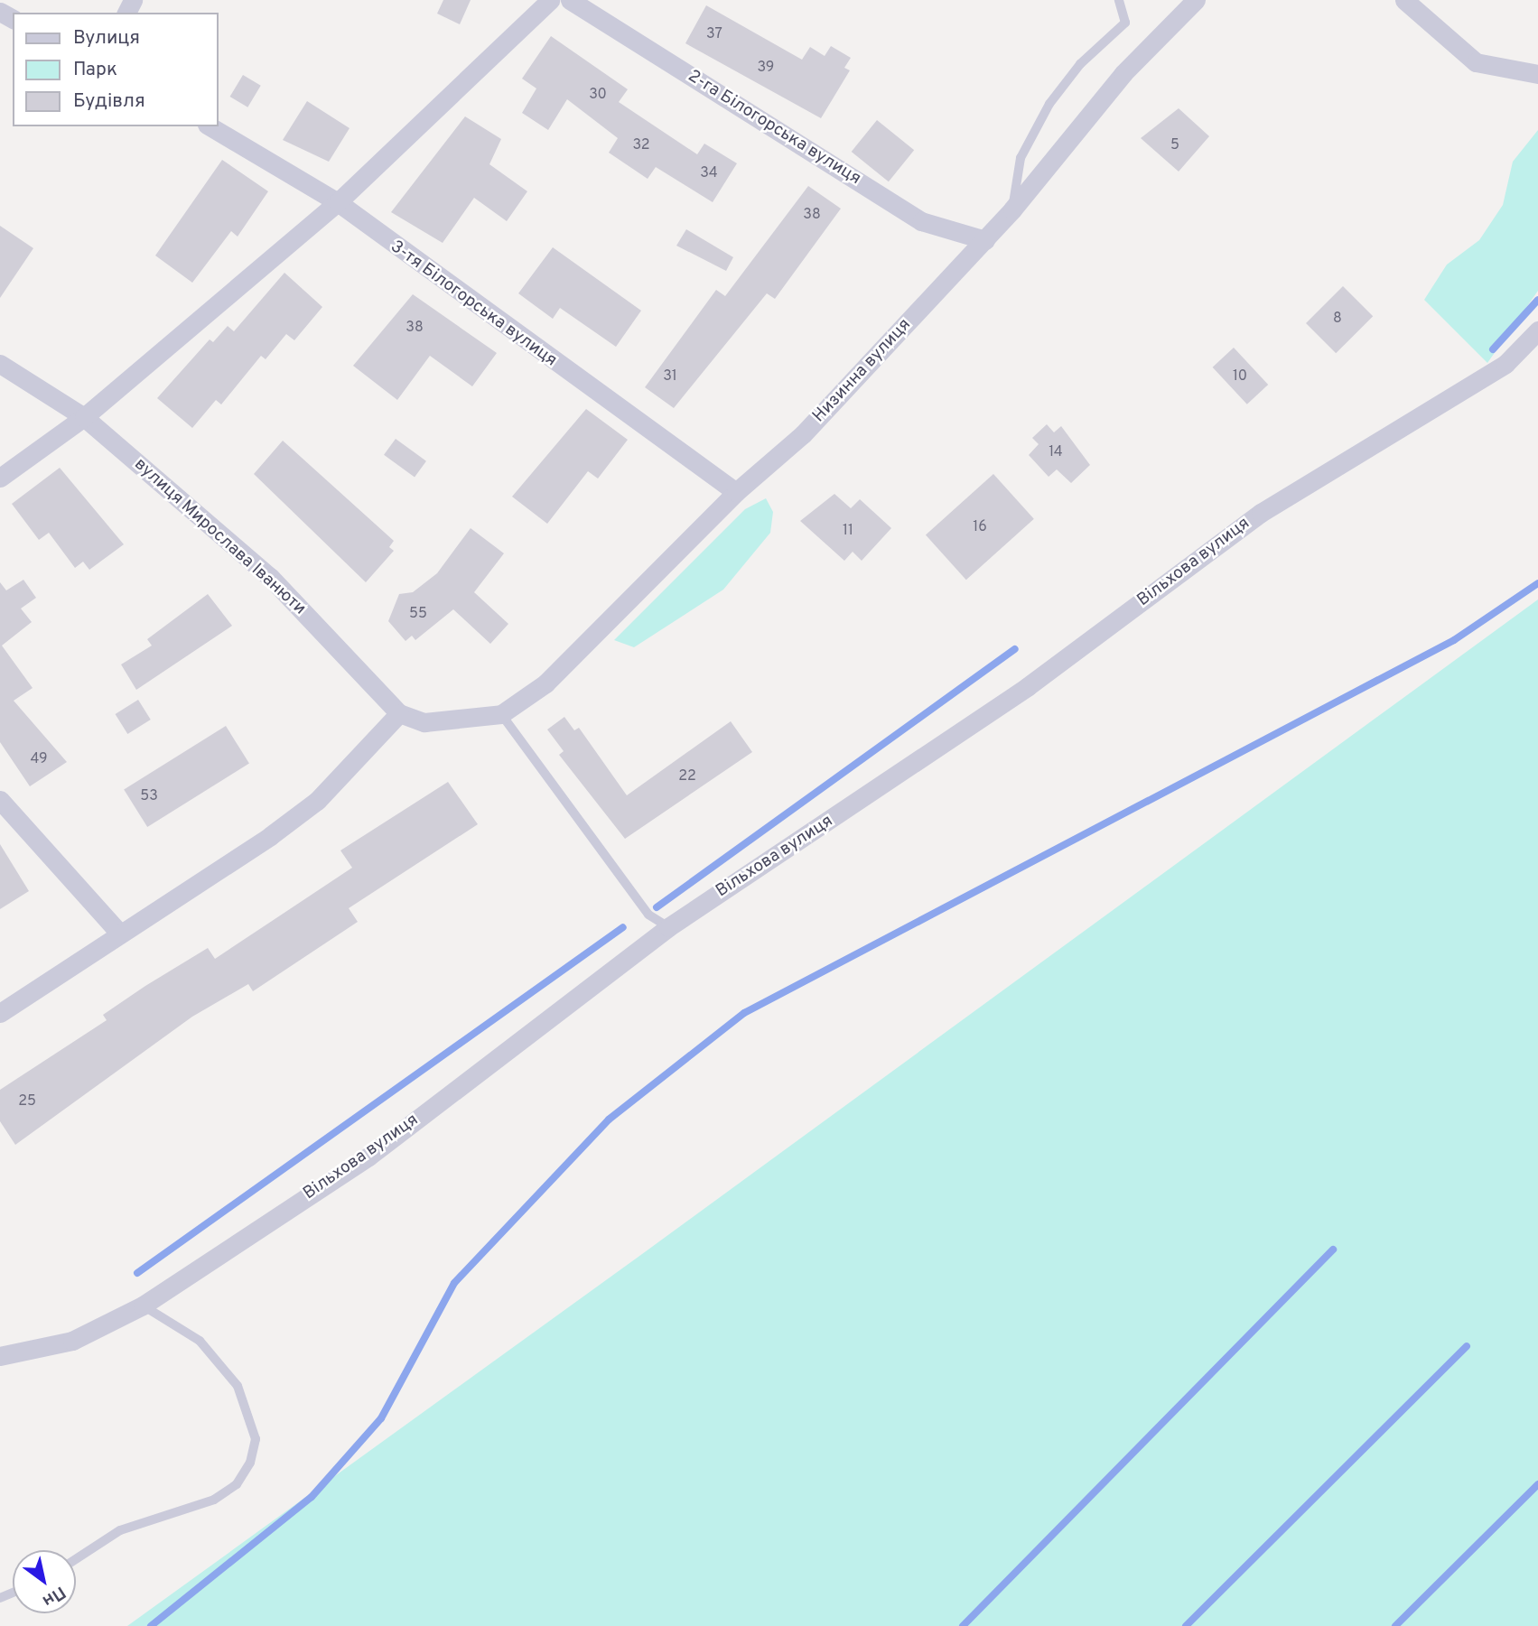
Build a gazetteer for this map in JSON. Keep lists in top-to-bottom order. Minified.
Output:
{"streets":{"street":["2-га Білогорська вулиця","3-тя Білогорська вулиця","Низинна вулиця","вулиця Мирослава Іванюти","Вільхова вулиця"]},"crossings":[["2-га Білогорська вулиця","Низинна вулиця"],["3-тя Білогорська вулиця","Низинна вулиця"]],"house_numbers":["37","39","30","32","5","34","38","8","38","31","10","14","16","11","55","49","22","53","25"],"legend":["Вулиця","Парк","Будівля"],"north":"bottom right"}
